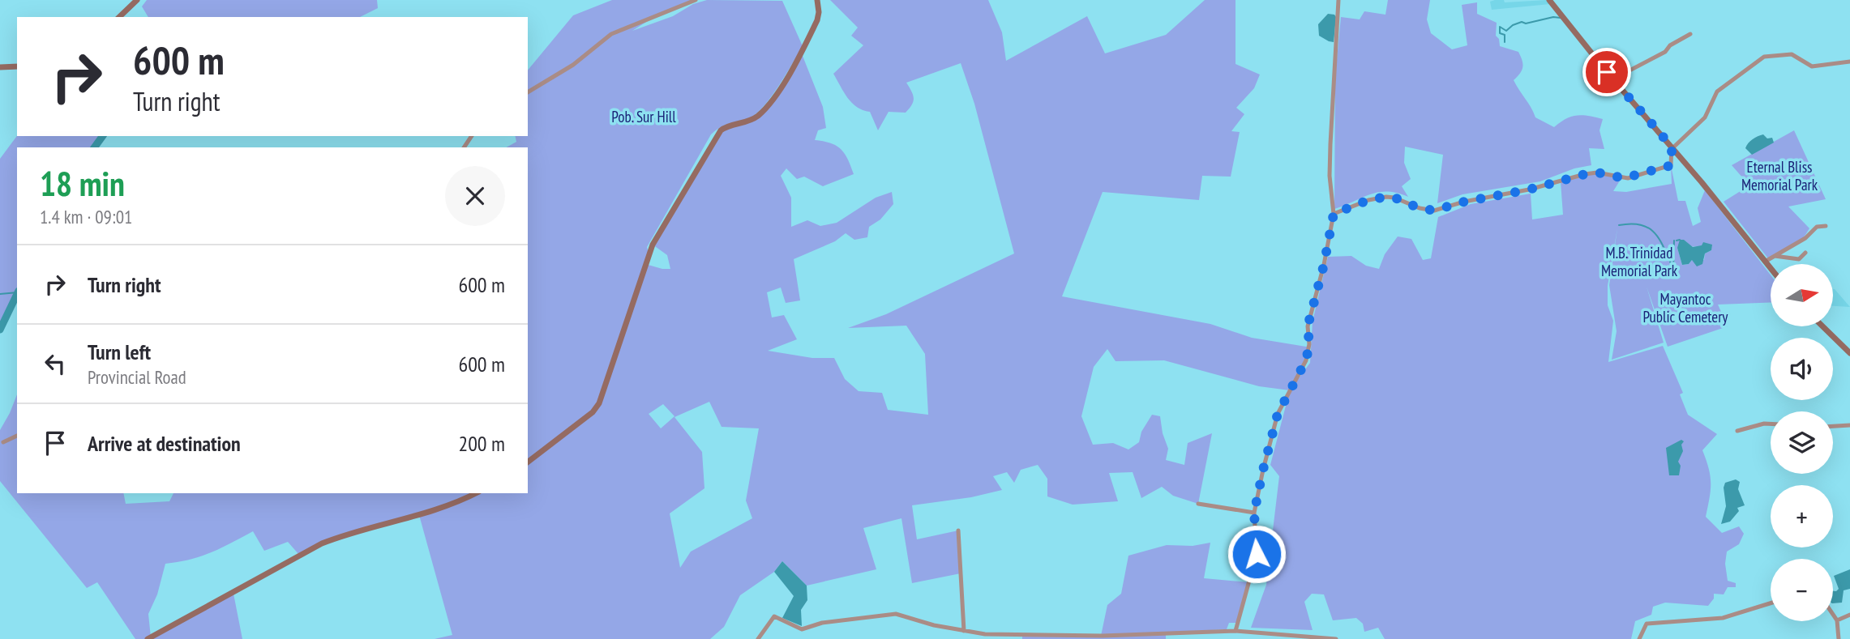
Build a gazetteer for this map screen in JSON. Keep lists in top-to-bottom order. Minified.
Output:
{"parks":["Pob. Sur Hill","Eternal Bliss Memorial Park","M.B. Trinidad Memorial Park","Mayantoc Public Cemetery"],"north":"right","page":{"turn":["600 m","Turn right"],"heading":["18 min","1.4 km · 09:01"],"list":[{"name":"Turn right","value":"600 m"},{"name":"Turn left","note":"Provincial Road","value":"600 m"},{"name":"Arrive at destination","value":"200 m"}],"map_buttons":["+","−"]}}
